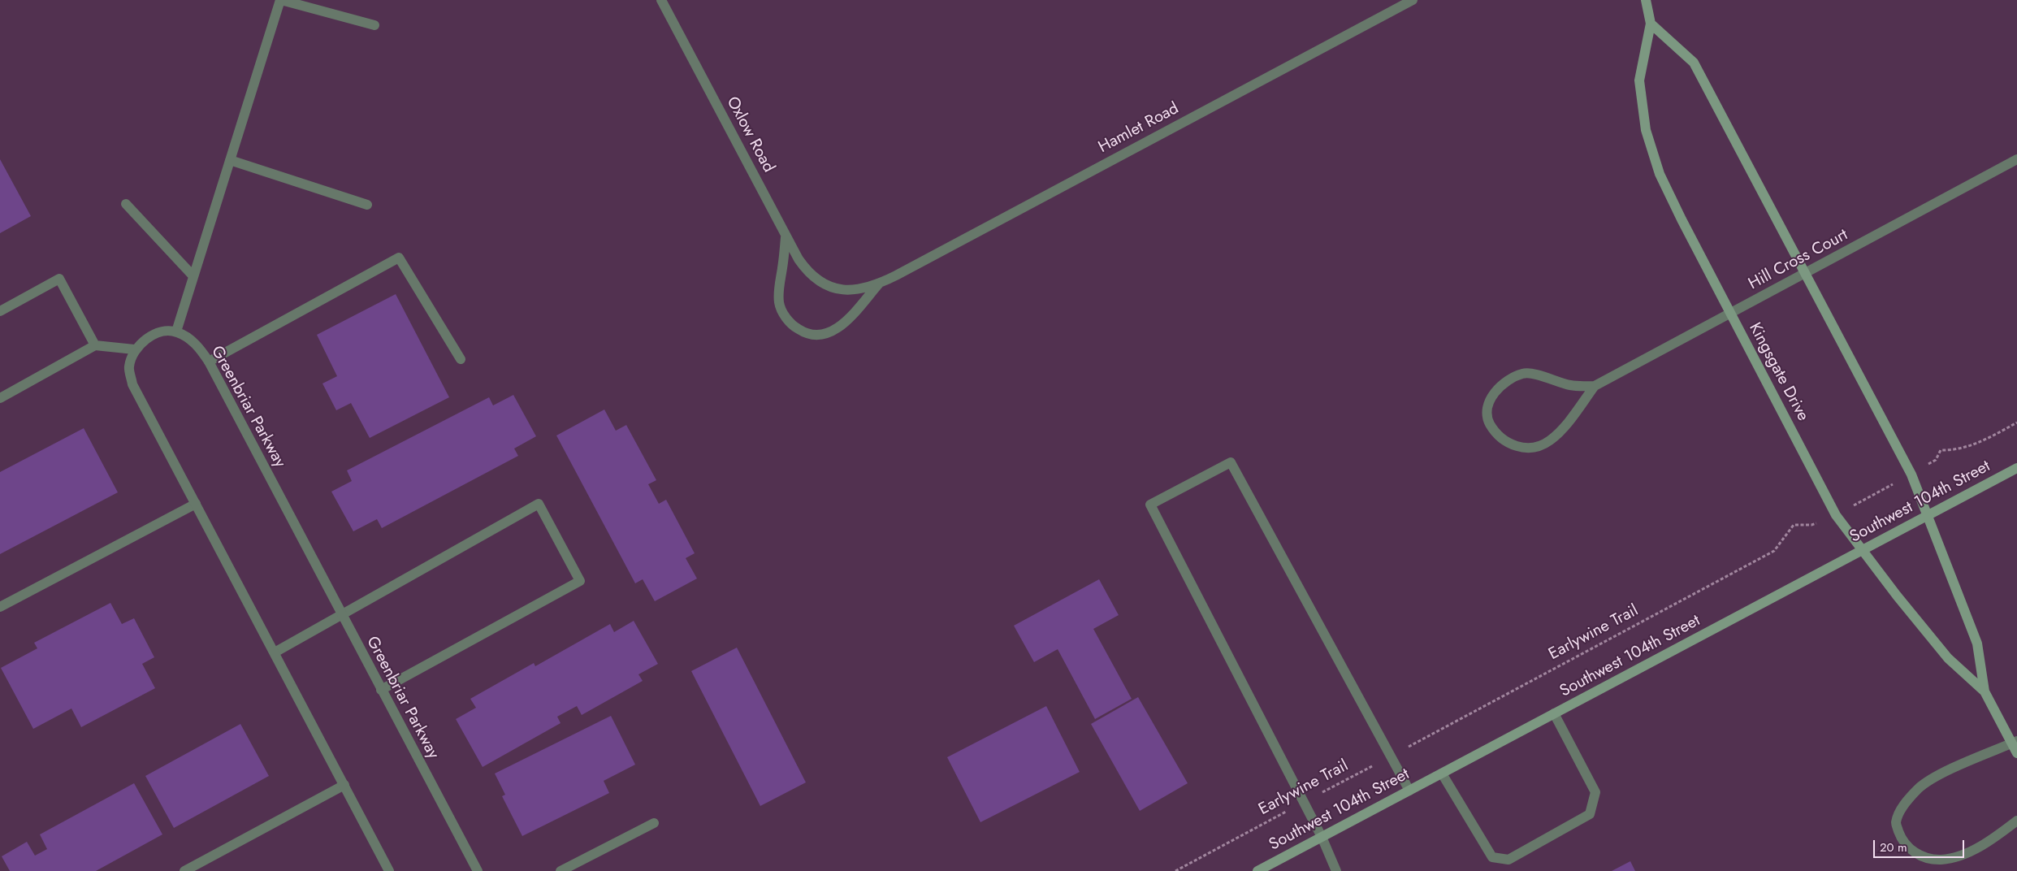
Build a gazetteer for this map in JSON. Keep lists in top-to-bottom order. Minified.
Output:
{"streets":{"street":["Hamlet Road","Oxlow Road","Hill Cross Court","Kingsgate Drive","Greenbriar Parkway","Southwest 104th Street"],"path":["Earlywine Trail"]},"crossings":[["Hamlet Road","Oxlow Road"],["Hill Cross Court","Kingsgate Drive"],["Kingsgate Drive","Southwest 104th Street"],["Kingsgate Drive","Earlywine Trail"]],"scale_bar":"20 m"}
